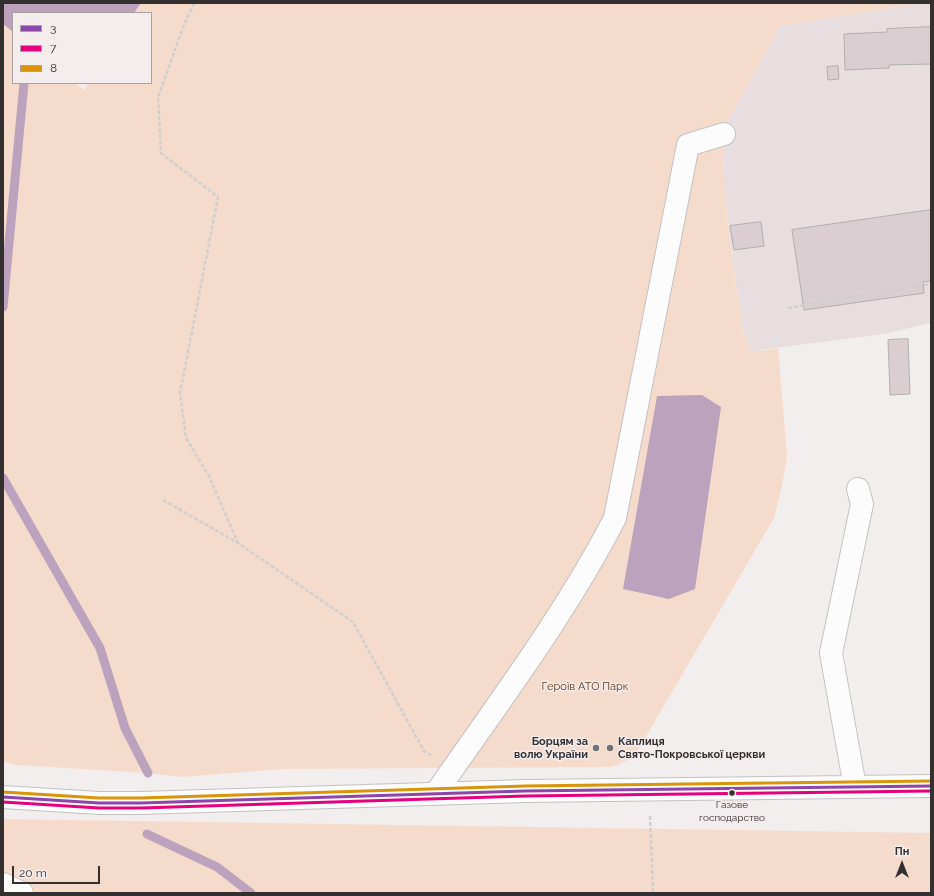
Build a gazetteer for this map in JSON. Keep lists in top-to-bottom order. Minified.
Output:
{"parks":["Героїв АТО Парк"],"places":["Борцям за волю України","Каплиця Свято-Покровської церкви","Газове господарство"],"lines":["transit line 8","transit line 3","transit line 7"],"legend":["3","7","8"],"scale_bar":"20 m","north":"top"}
